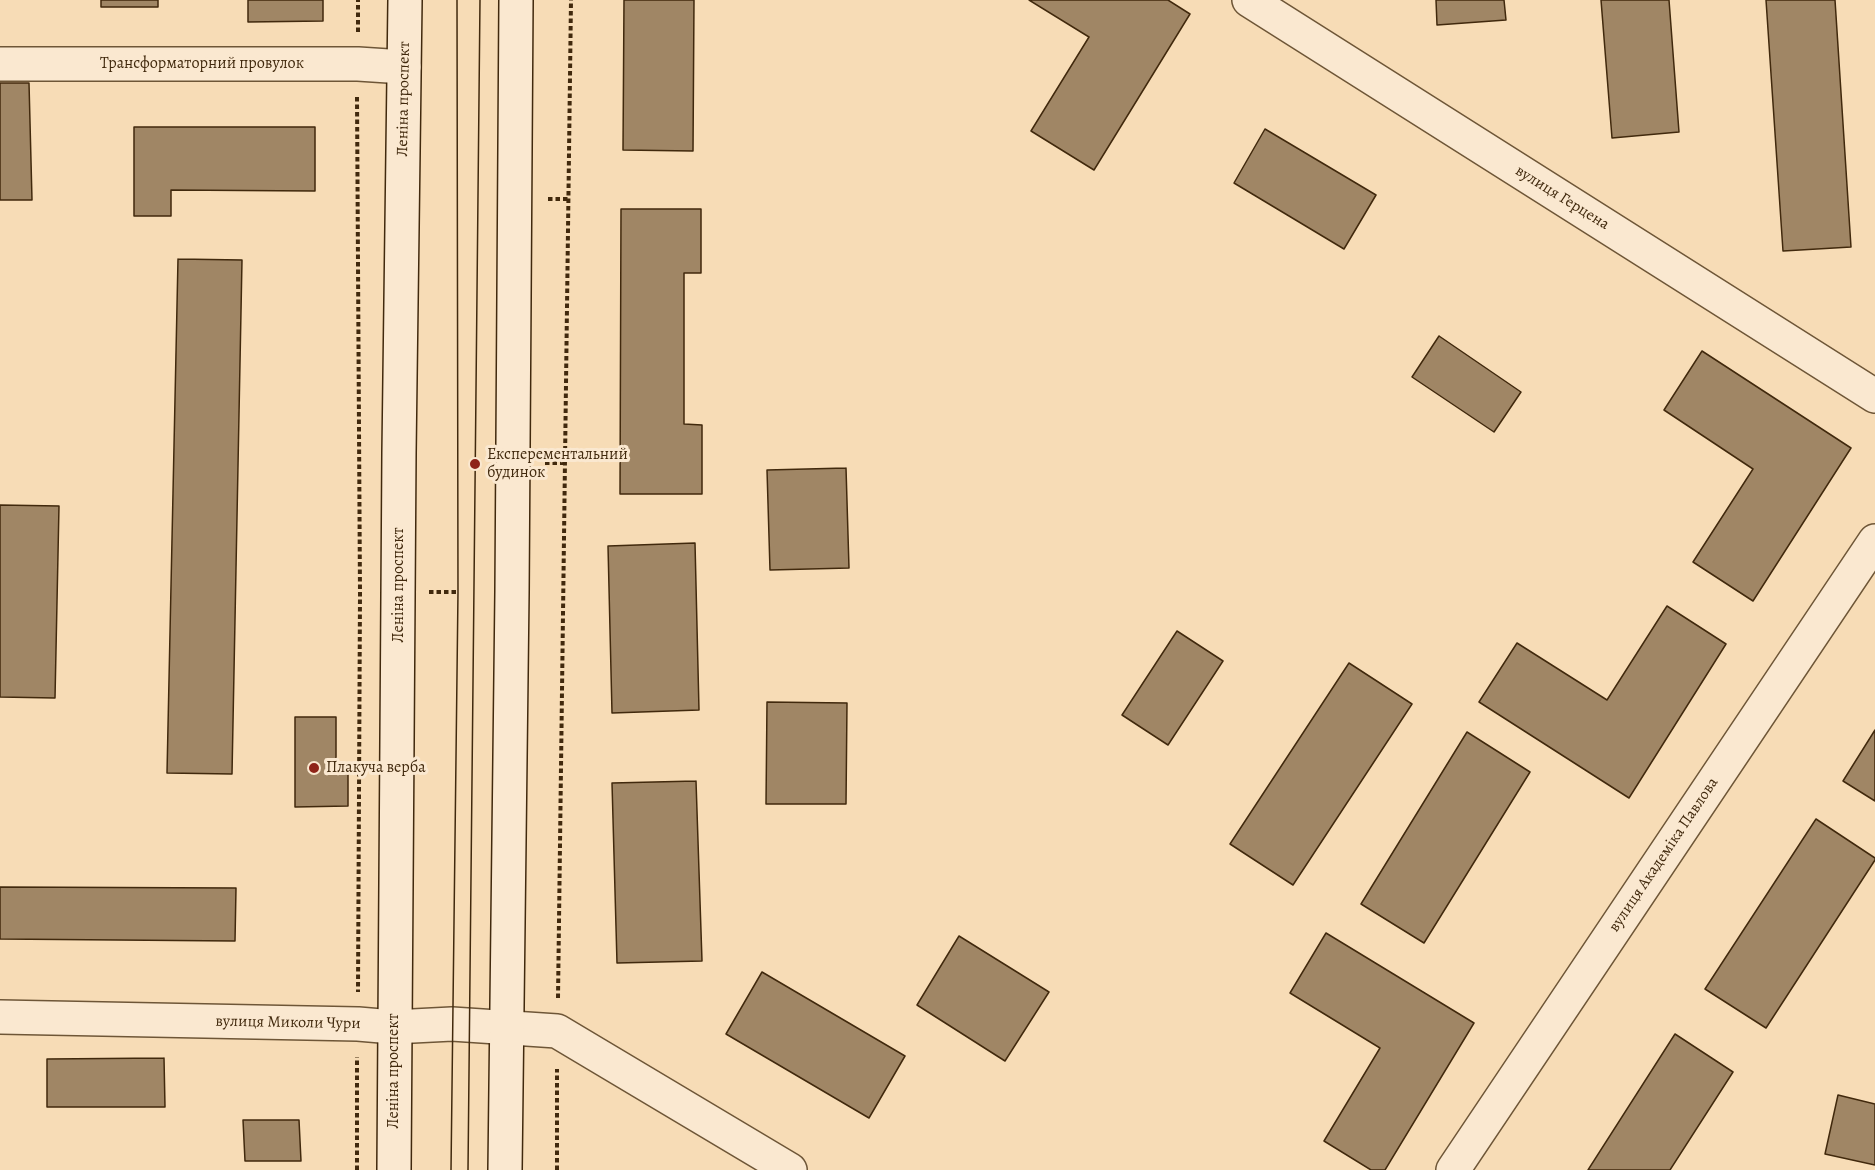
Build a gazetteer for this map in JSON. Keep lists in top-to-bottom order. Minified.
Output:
{"streets":{"street":["Трансформаторний провулок","Леніна проспект","вулиця Герцена","вулиця Академіка Павлова","вулиця Миколи Чури"]},"crossings":[["Трансформаторний провулок","Леніна проспект"],["Леніна проспект","вулиця Миколи Чури"]],"places":["Експерементальний будинок","Плакуча верба"]}
